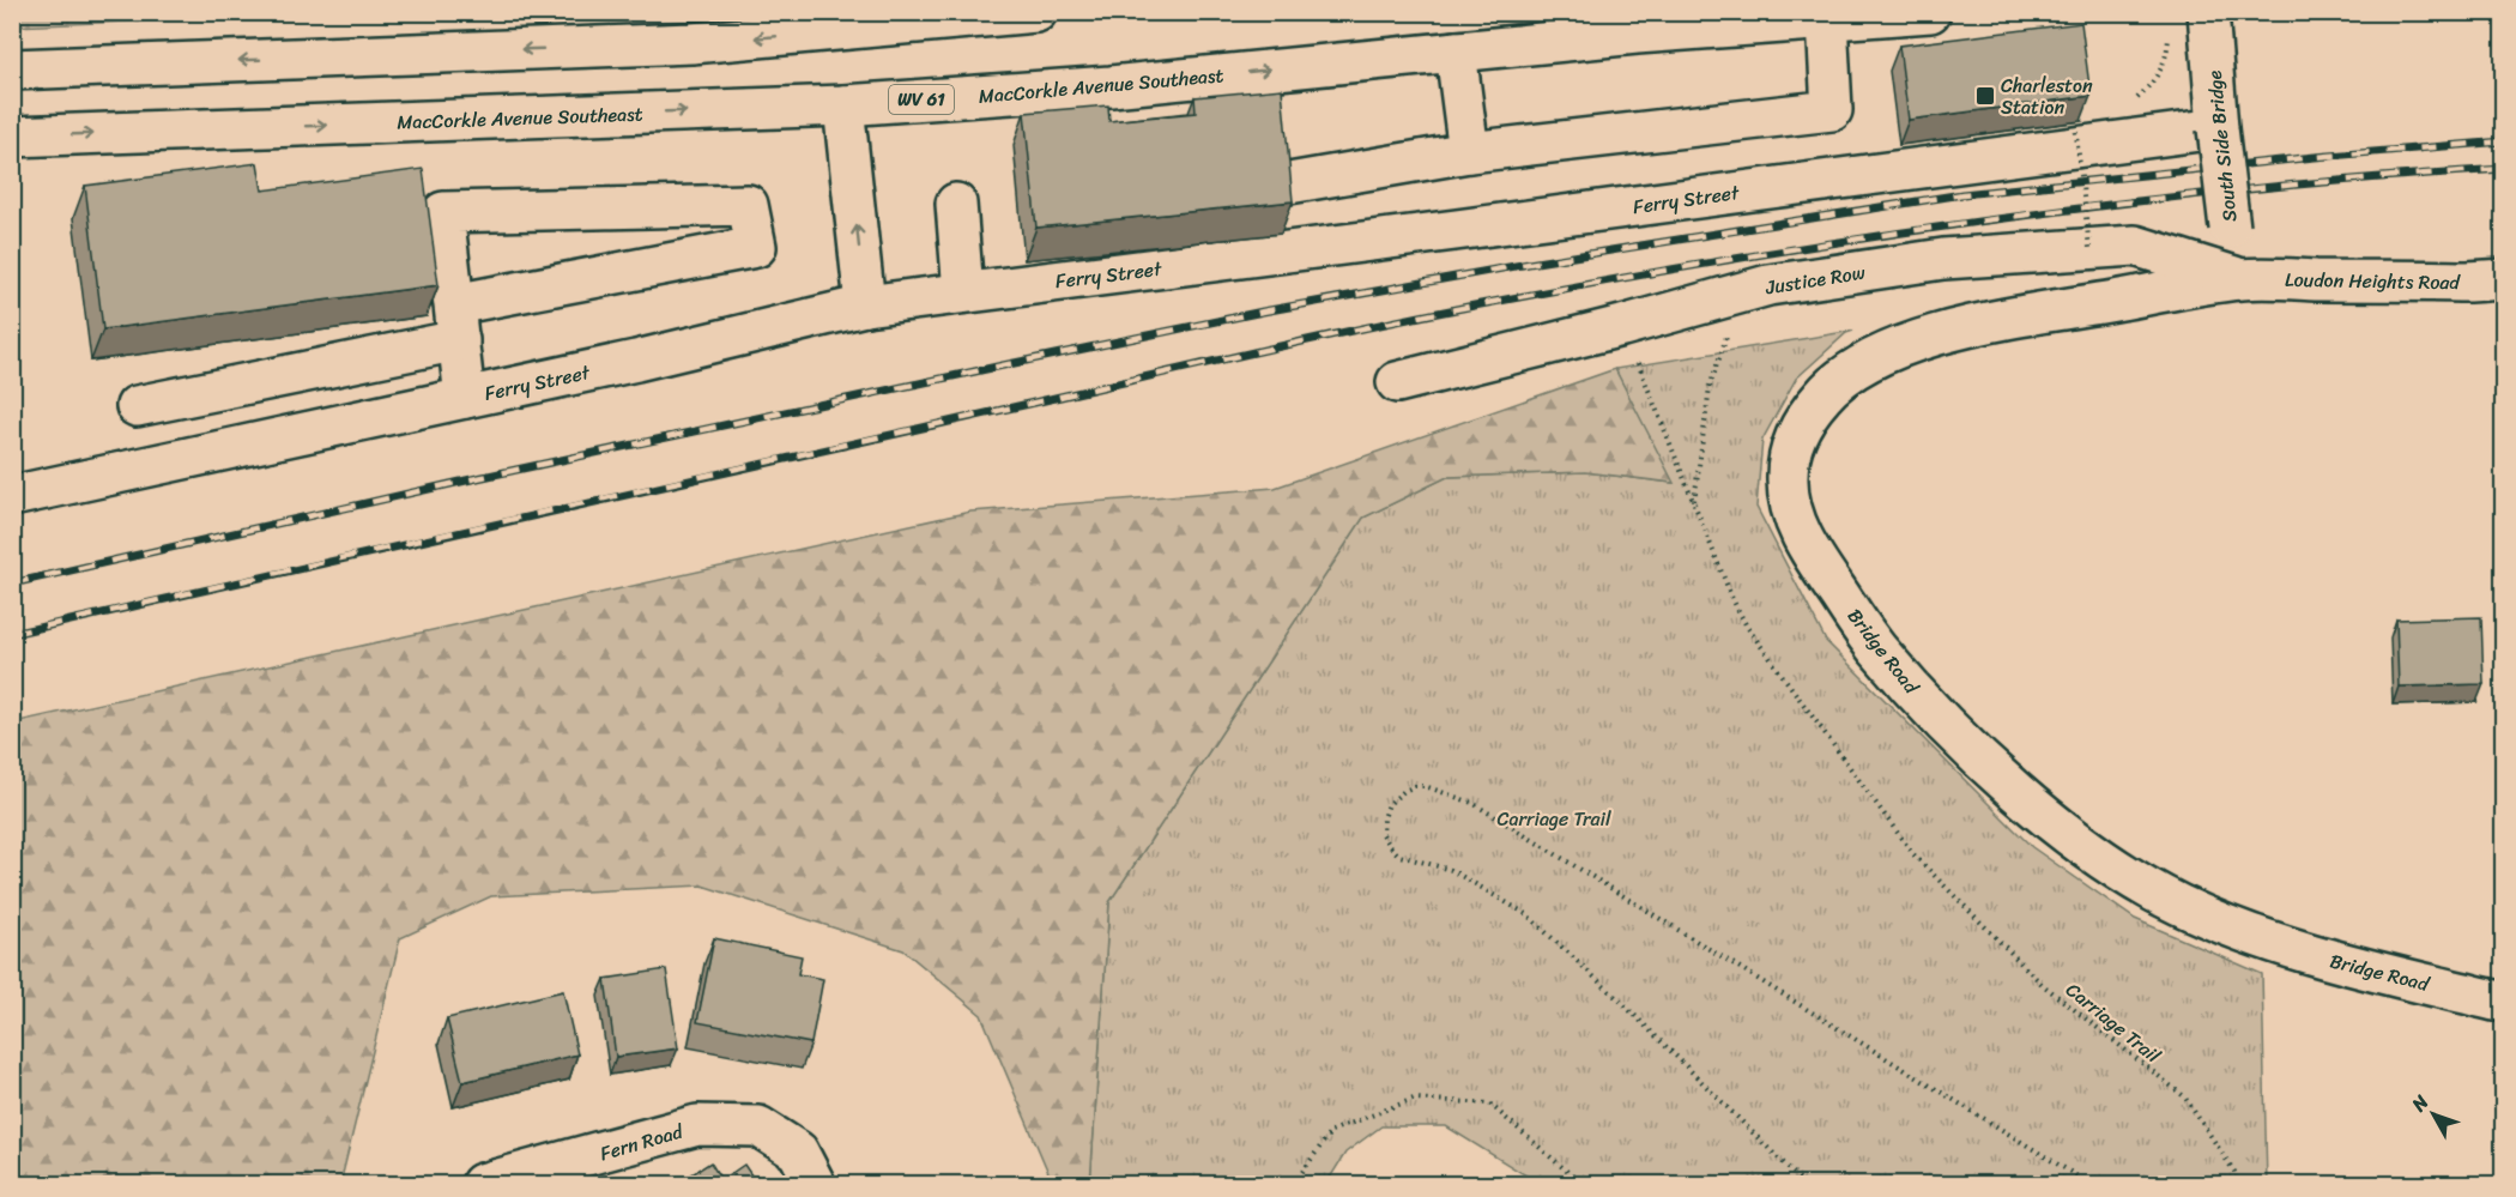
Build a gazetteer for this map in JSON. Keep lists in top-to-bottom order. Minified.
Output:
{"streets":{"main road":["MacCorkle Avenue Southeast","WV 61","South Side Bridge","Ferry Street","Justice Row","Loudon Heights Road","Bridge Road","Fern Road"],"path":["Carriage Trail"]},"crossings":[["South Side Bridge","Ferry Street"],["South Side Bridge","Justice Row"],["South Side Bridge","Loudon Heights Road"],["South Side Bridge","Bridge Road"],["Justice Row","Loudon Heights Road"],["Justice Row","Bridge Road"],["Justice Row","Carriage Trail"],["Loudon Heights Road","Bridge Road"]],"parks":["Carriage Trail"],"places":{"transit":["Charleston Station"]},"north":"top left"}
